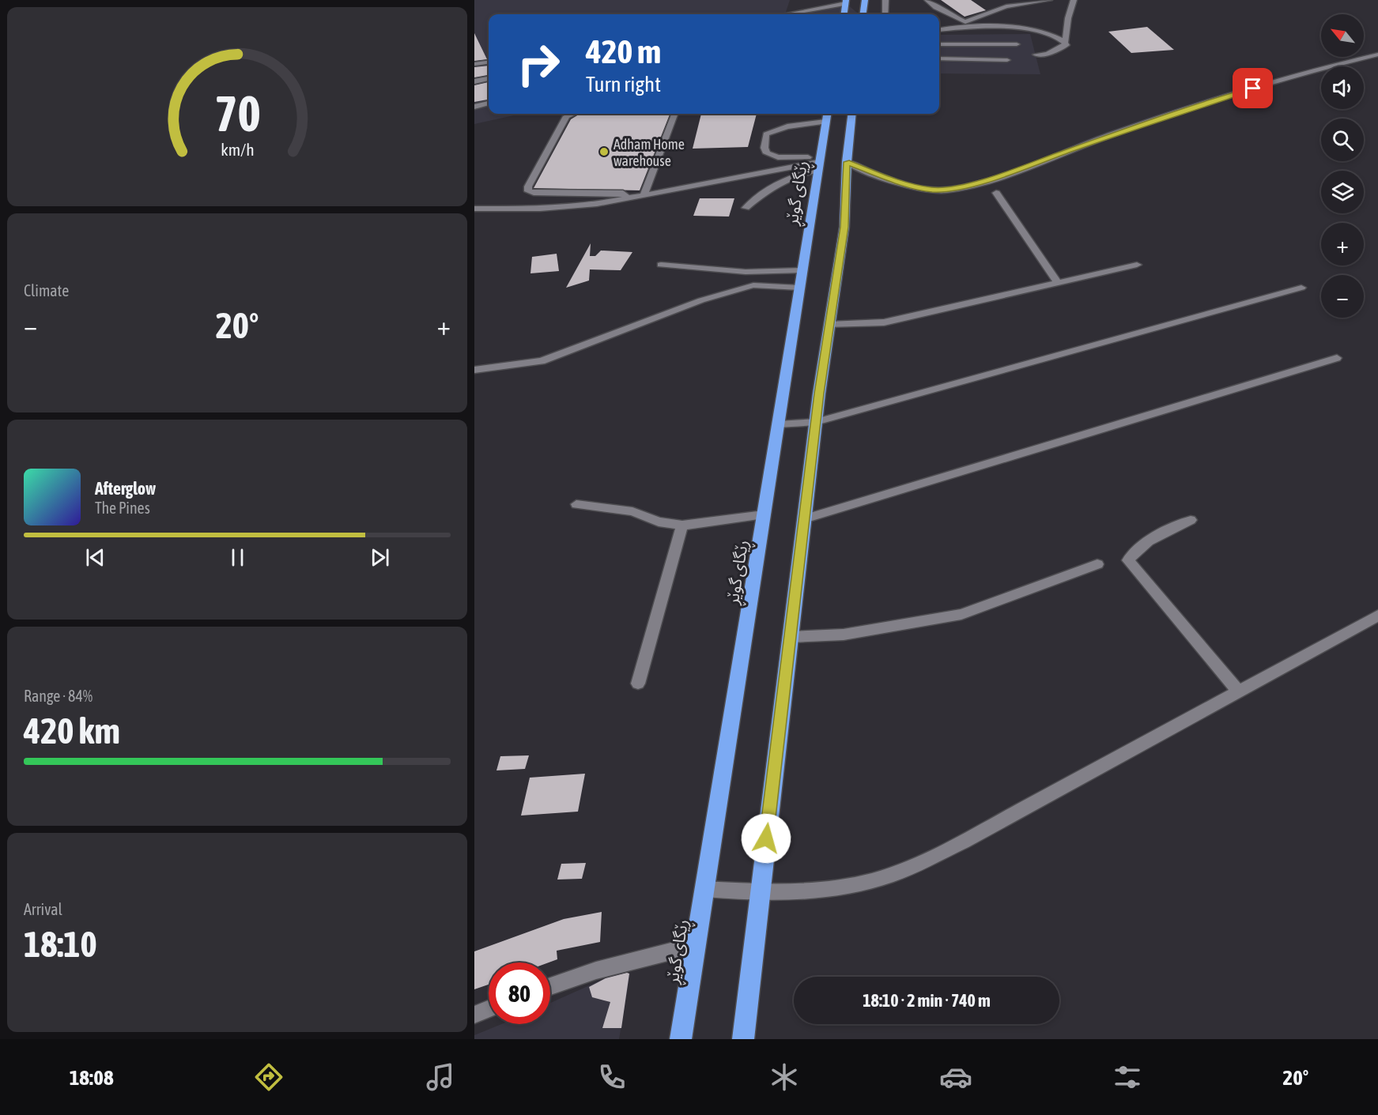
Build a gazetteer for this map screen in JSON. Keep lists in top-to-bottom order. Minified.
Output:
{"streets":{"highway":["ڕێگای گوێڕ"]},"places":["Adham Home warehouse"],"north":"top left","page":{"map_buttons":["+","−"],"turn":["420 m","Turn right"],"tile":["Climate",["Range · 84%","420 km"],["Arrival","18:10"]],"heat":["−","20°","+"],"song":["Afterglow","The Pines"],"limit":"80","trip":"18:10 · 2 min · 740 m","tabs":["18:08","20°"],"gauge":["70","km/h"]}}
